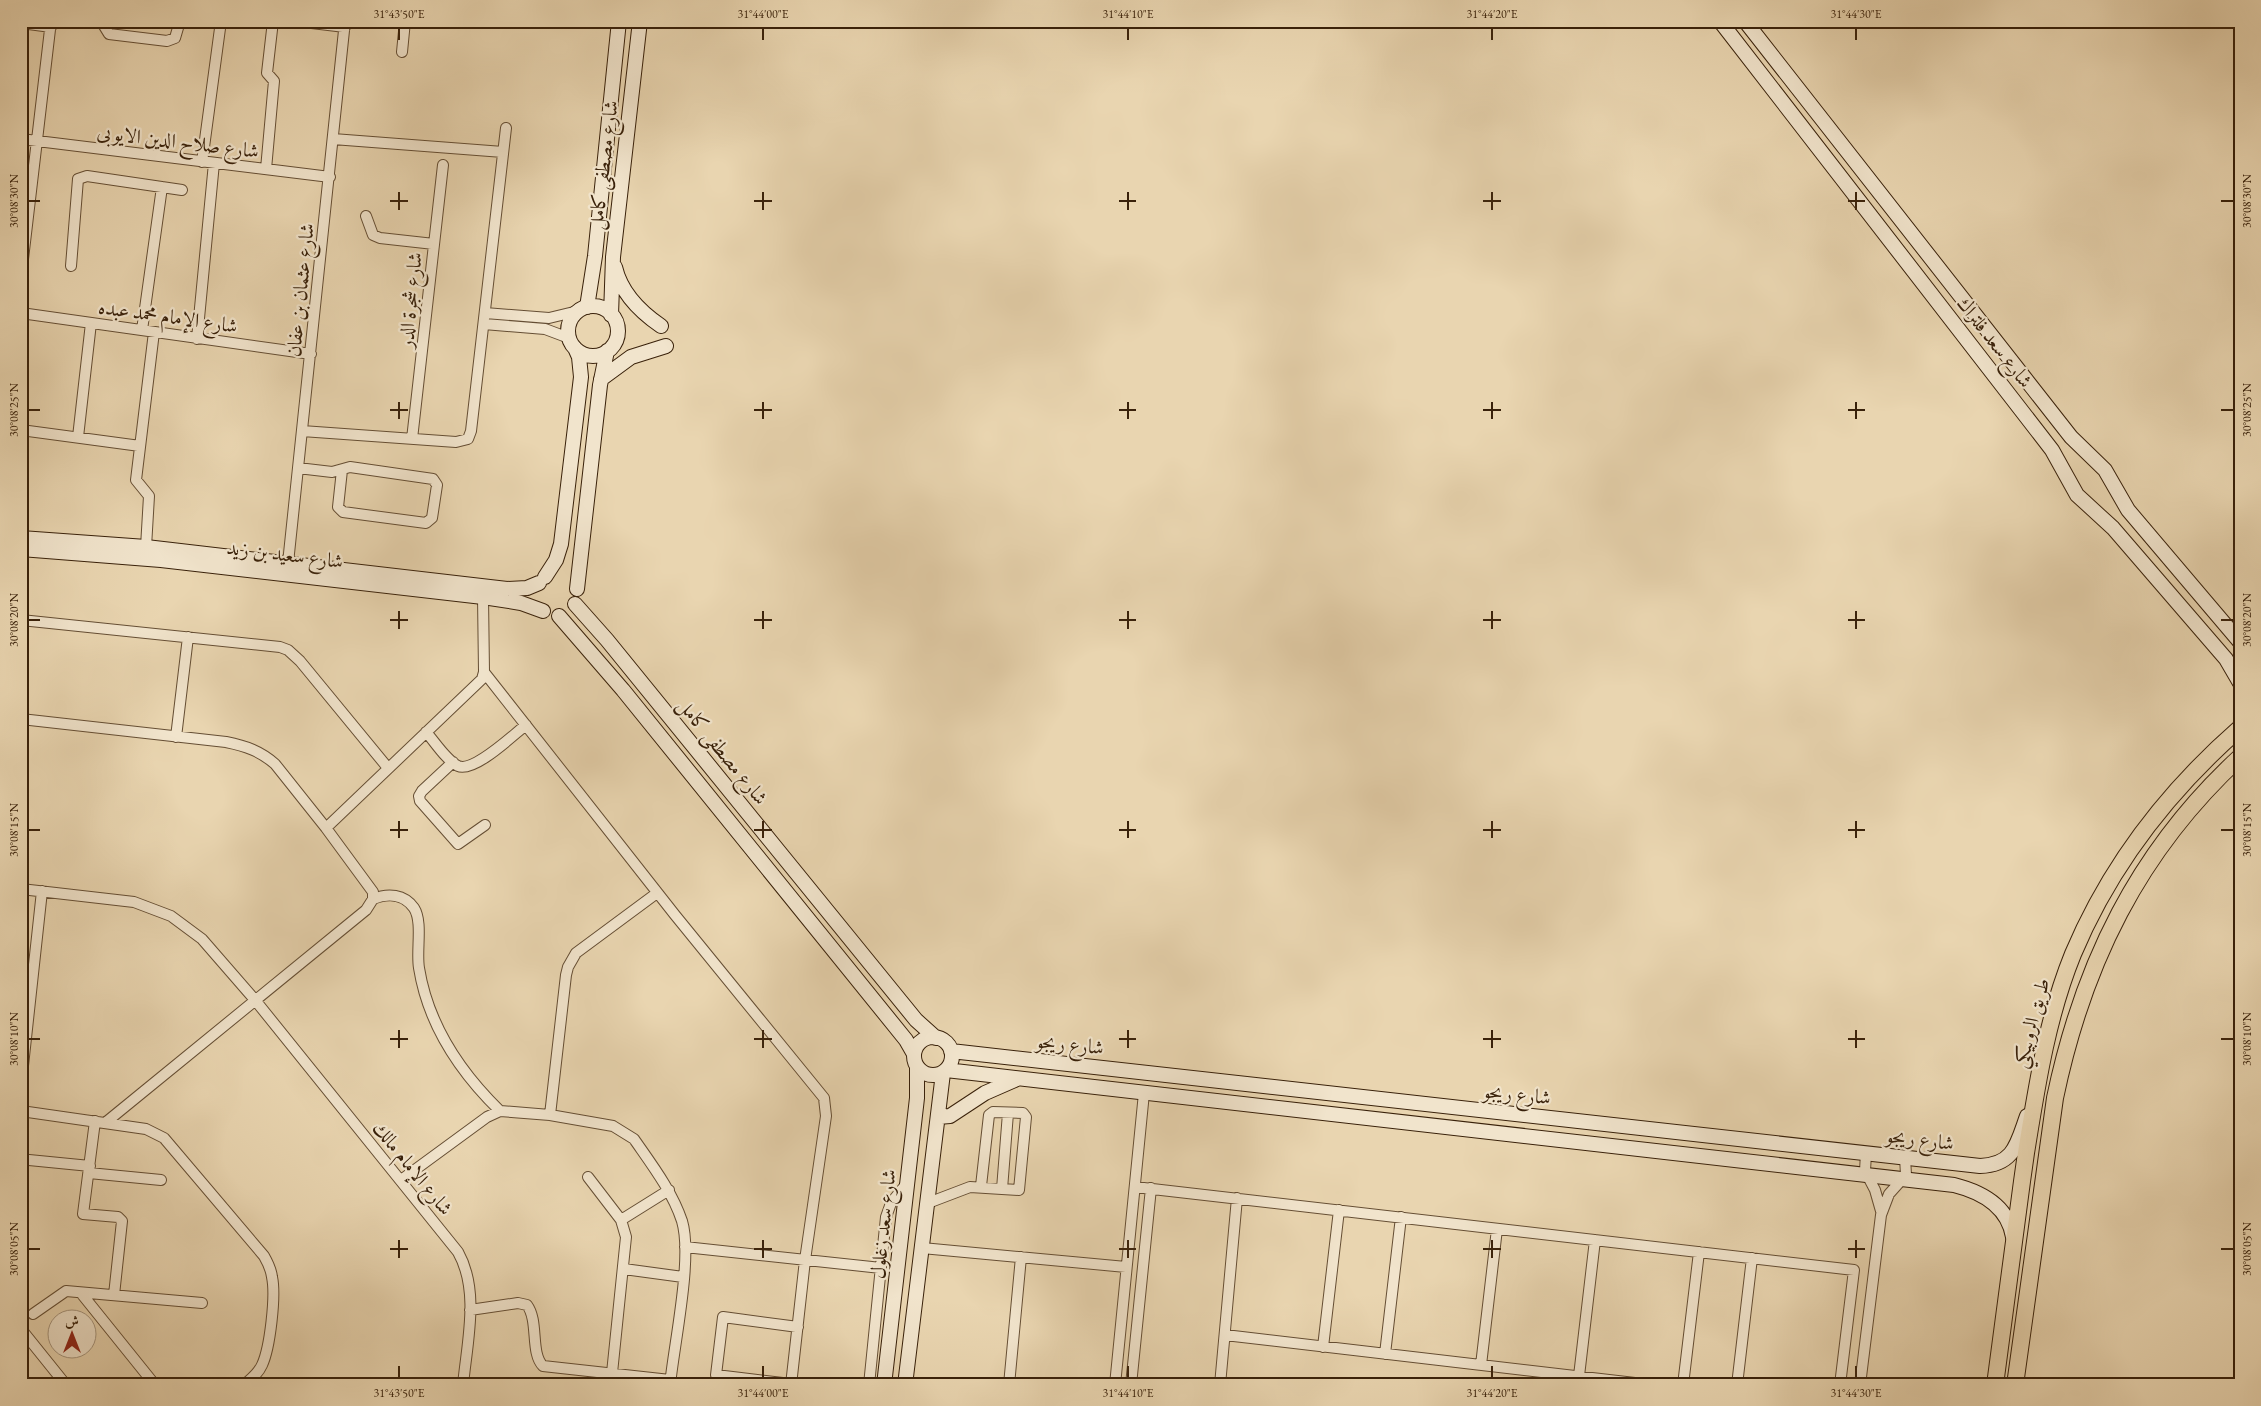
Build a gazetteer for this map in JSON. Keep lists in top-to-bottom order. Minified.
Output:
{"streets":{"main road":["طريق الروبيكي"],"street":["شارع صلاح الدين الايوبى","شارع مصطفى كامل","شارع عثمان بن عفان","شارع شجرة الدر","شارع الإمام محمد عبده","شارع سعد فلتراك","شارع سعيد بن زيد","شارع ريجو","شارع الإمام مالك","شارع سعد زغلول"]},"crossings":[["شارع صلاح الدين الايوبى","شارع عثمان بن عفان"],["شارع مصطفى كامل","شارع سعيد بن زيد"],["شارع مصطفى كامل","شارع ريجو"],["شارع مصطفى كامل","شارع سعد زغلول"],["شارع عثمان بن عفان","شارع الإمام محمد عبده"],["شارع عثمان بن عفان","شارع سعيد بن زيد"],["طريق الروبيكي","شارع ريجو"],["شارع ريجو","شارع سعد زغلول"]],"north":"top","coordinates":["31°43'50\"E","31°44'00\"E","31°44'10\"E","31°44'20\"E","31°44'30\"E","30°08'30\"N","30°08'25\"N","30°08'20\"N","30°08'15\"N","30°08'10\"N","30°08'05\"N"]}
